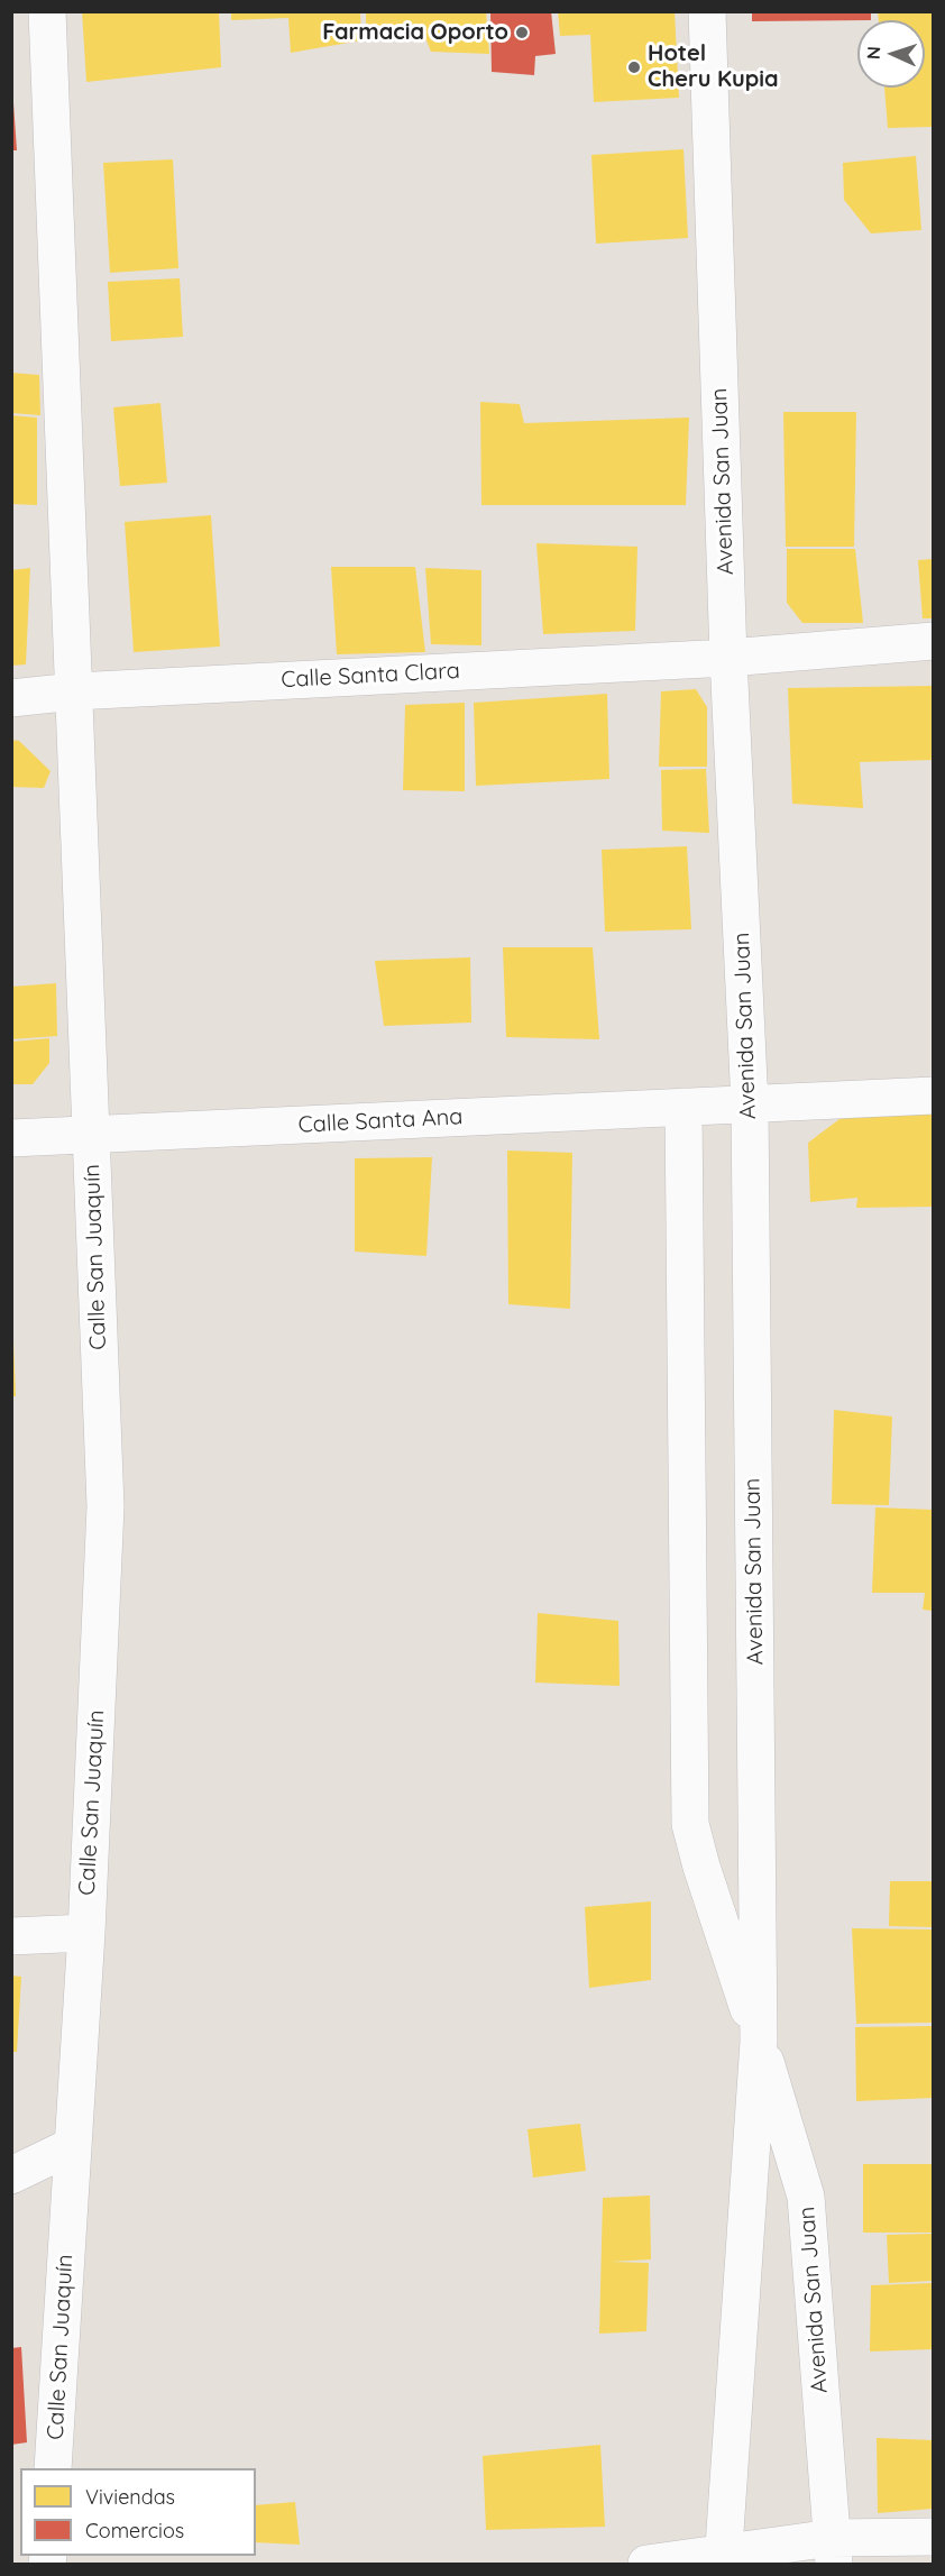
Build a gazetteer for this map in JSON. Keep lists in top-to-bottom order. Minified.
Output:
{"streets":{"street":["Avenida San Juan","Calle Santa Clara","Calle Santa Ana","Calle San Juaquín"]},"crossings":[["Avenida San Juan","Calle Santa Clara"],["Avenida San Juan","Calle Santa Ana"],["Calle Santa Clara","Calle San Juaquín"],["Calle Santa Ana","Calle San Juaquín"]],"places":["Farmacia Oporto","Hotel Cheru Kupia"],"legend":["Viviendas","Comercios"],"north":"left"}
